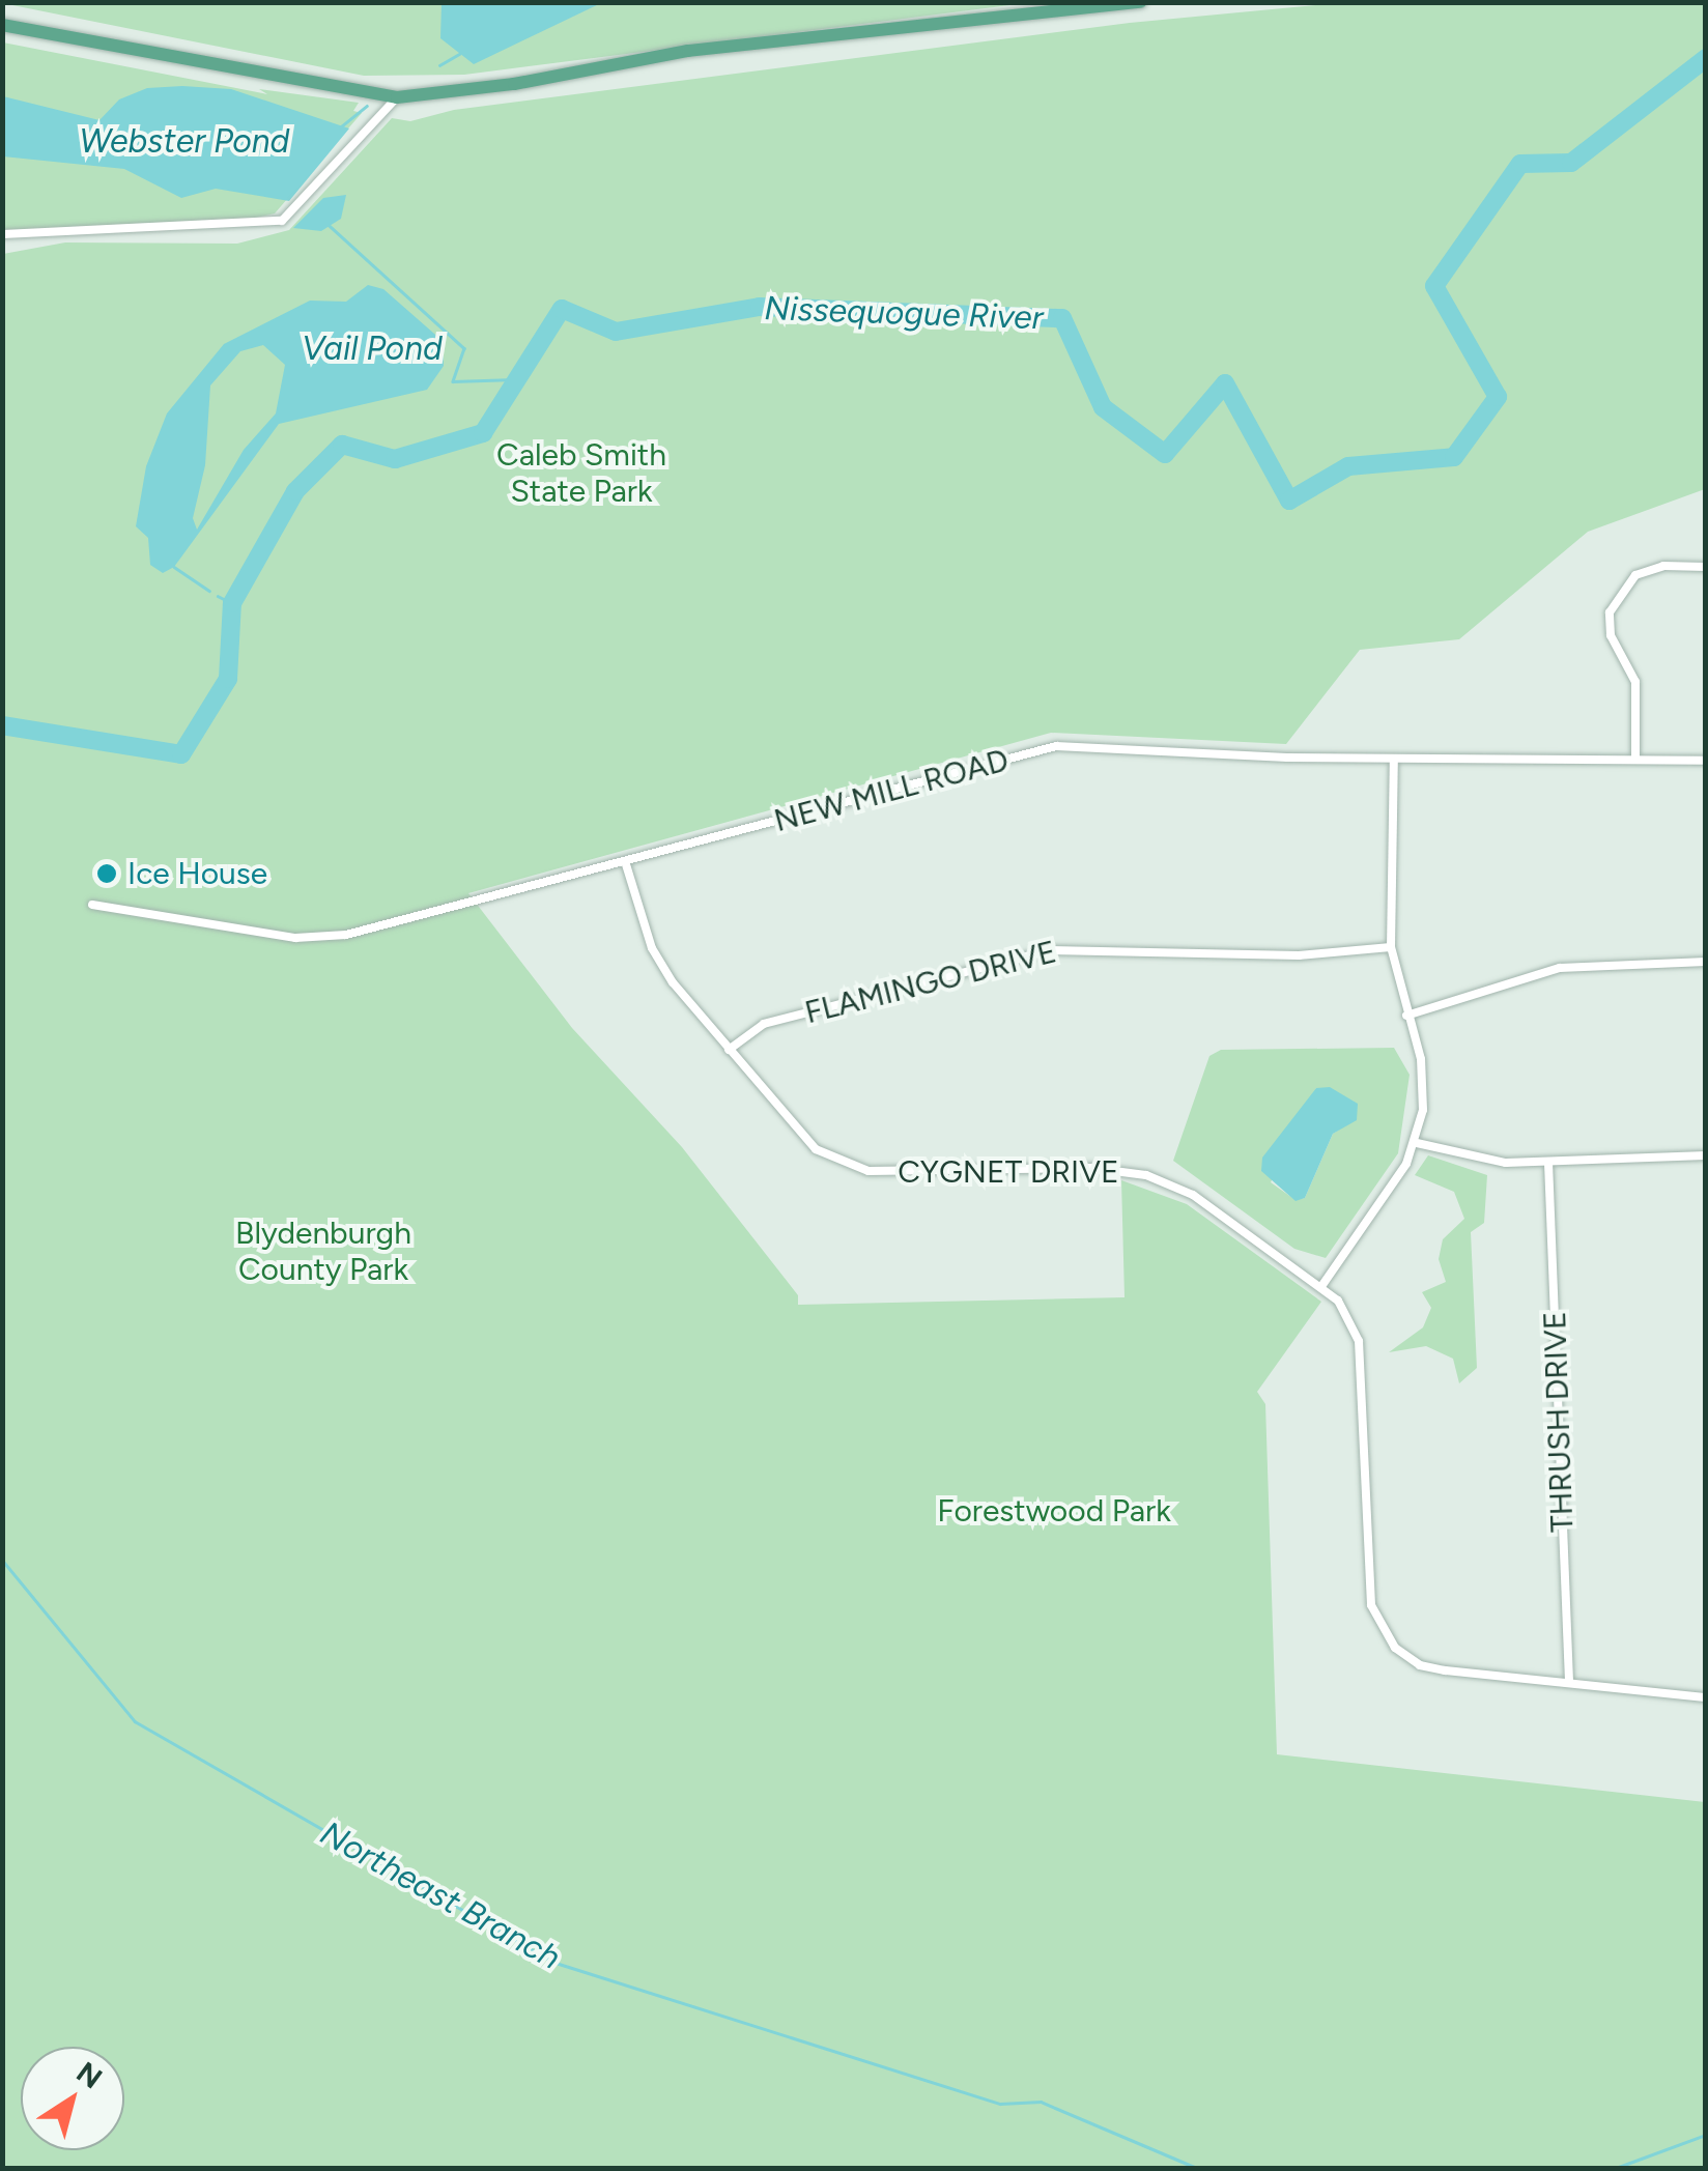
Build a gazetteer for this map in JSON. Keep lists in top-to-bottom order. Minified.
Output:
{"streets":{"street":["NEW MILL ROAD","FLAMINGO DRIVE","CYGNET DRIVE","THRUSH DRIVE"]},"crossings":[["NEW MILL ROAD","CYGNET DRIVE"],["FLAMINGO DRIVE","CYGNET DRIVE"],["CYGNET DRIVE","THRUSH DRIVE"]],"water":["Webster Pond","Nissequogue River","Vail Pond","Northeast Branch"],"parks":["Caleb Smith State Park","Blydenburgh County Park","Forestwood Park"],"places":["Ice House"],"north":"top right"}
